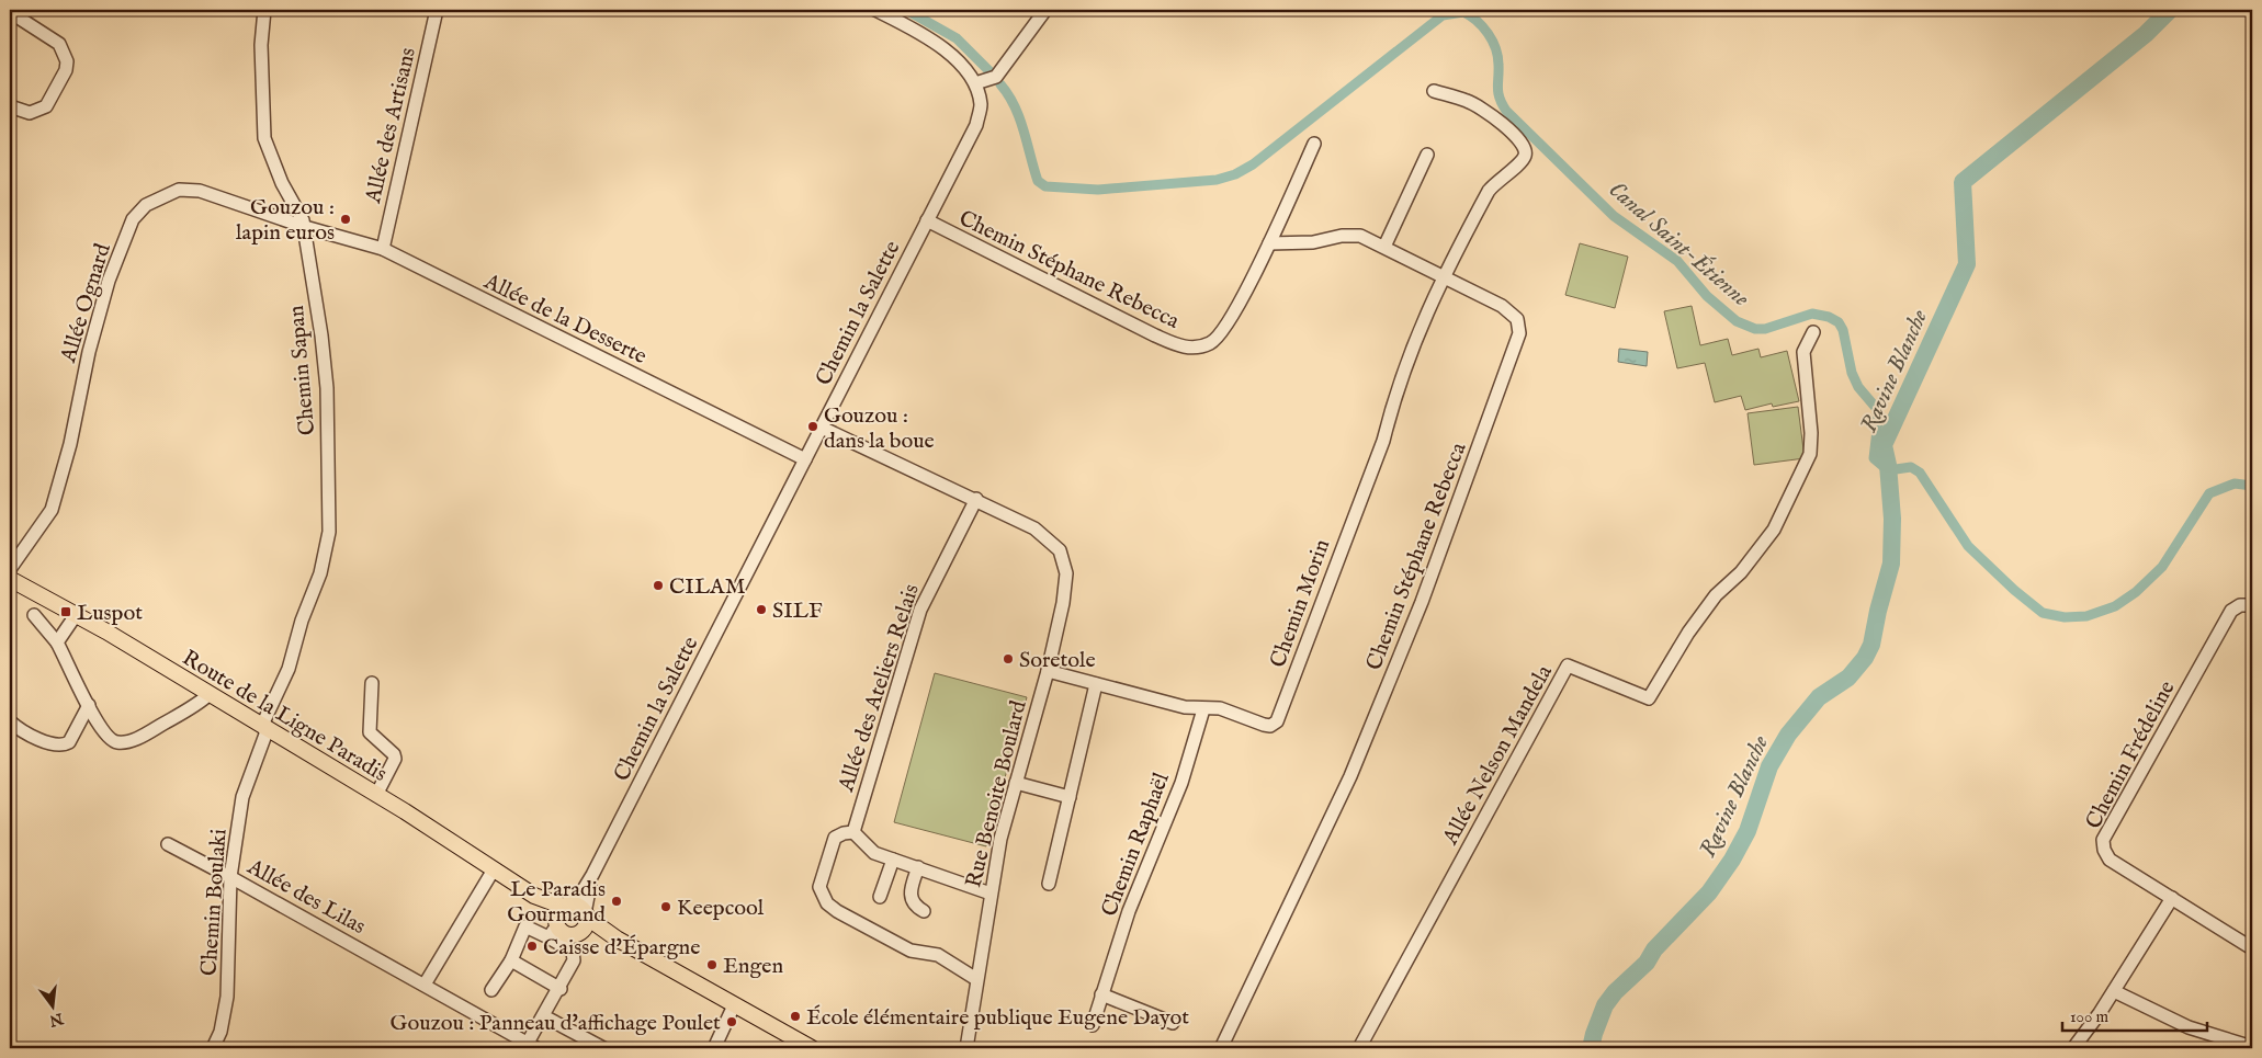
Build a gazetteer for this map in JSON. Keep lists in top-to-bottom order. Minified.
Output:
{"streets":{"main road":["Route de la Ligne Paradis"],"street":["Allée des Artisans","Chemin Stéphane Rebecca","Allée Ognard","Chemin la Salette","Allée de la Desserte","Chemin Sapan","Chemin Morin","Allée des Ateliers Relais","Allée Nelson Mandela","Chemin Frédeline","Rue Benoite Boulard","Chemin Raphaël","Allée des Lilas","Chemin Boulaki"]},"crossings":[["Allée des Artisans","Allée de la Desserte"],["Chemin Stéphane Rebecca","Chemin la Salette"],["Chemin Stéphane Rebecca","Chemin Morin"],["Allée Ognard","Allée de la Desserte"],["Allée Ognard","Chemin Sapan"],["Chemin la Salette","Allée de la Desserte"],["Chemin la Salette","Route de la Ligne Paradis"],["Allée de la Desserte","Chemin Sapan"],["Chemin Sapan","Route de la Ligne Paradis"],["Chemin Sapan","Chemin Boulaki"],["Chemin Morin","Rue Benoite Boulard"],["Chemin Morin","Chemin Raphaël"],["Allée des Ateliers Relais","Rue Benoite Boulard"],["Route de la Ligne Paradis","Chemin Boulaki"],["Allée des Lilas","Chemin Boulaki"]],"water":["Canal Saint-Étienne","Ravine Blanche"],"places":{"other":["Gouzou : lapin euros","Gouzou : dans la boue","CILAM","SILF","Soretole","Le Paradis Gourmand","Keepcool","Caisse d'Épargne","Engen","École élémentaire publique Eugene Dayot","Gouzou : Panneau d'affichage Poulet"],"transit":["Luspot"]},"scale_bar":"100 m","north":"bottom"}
